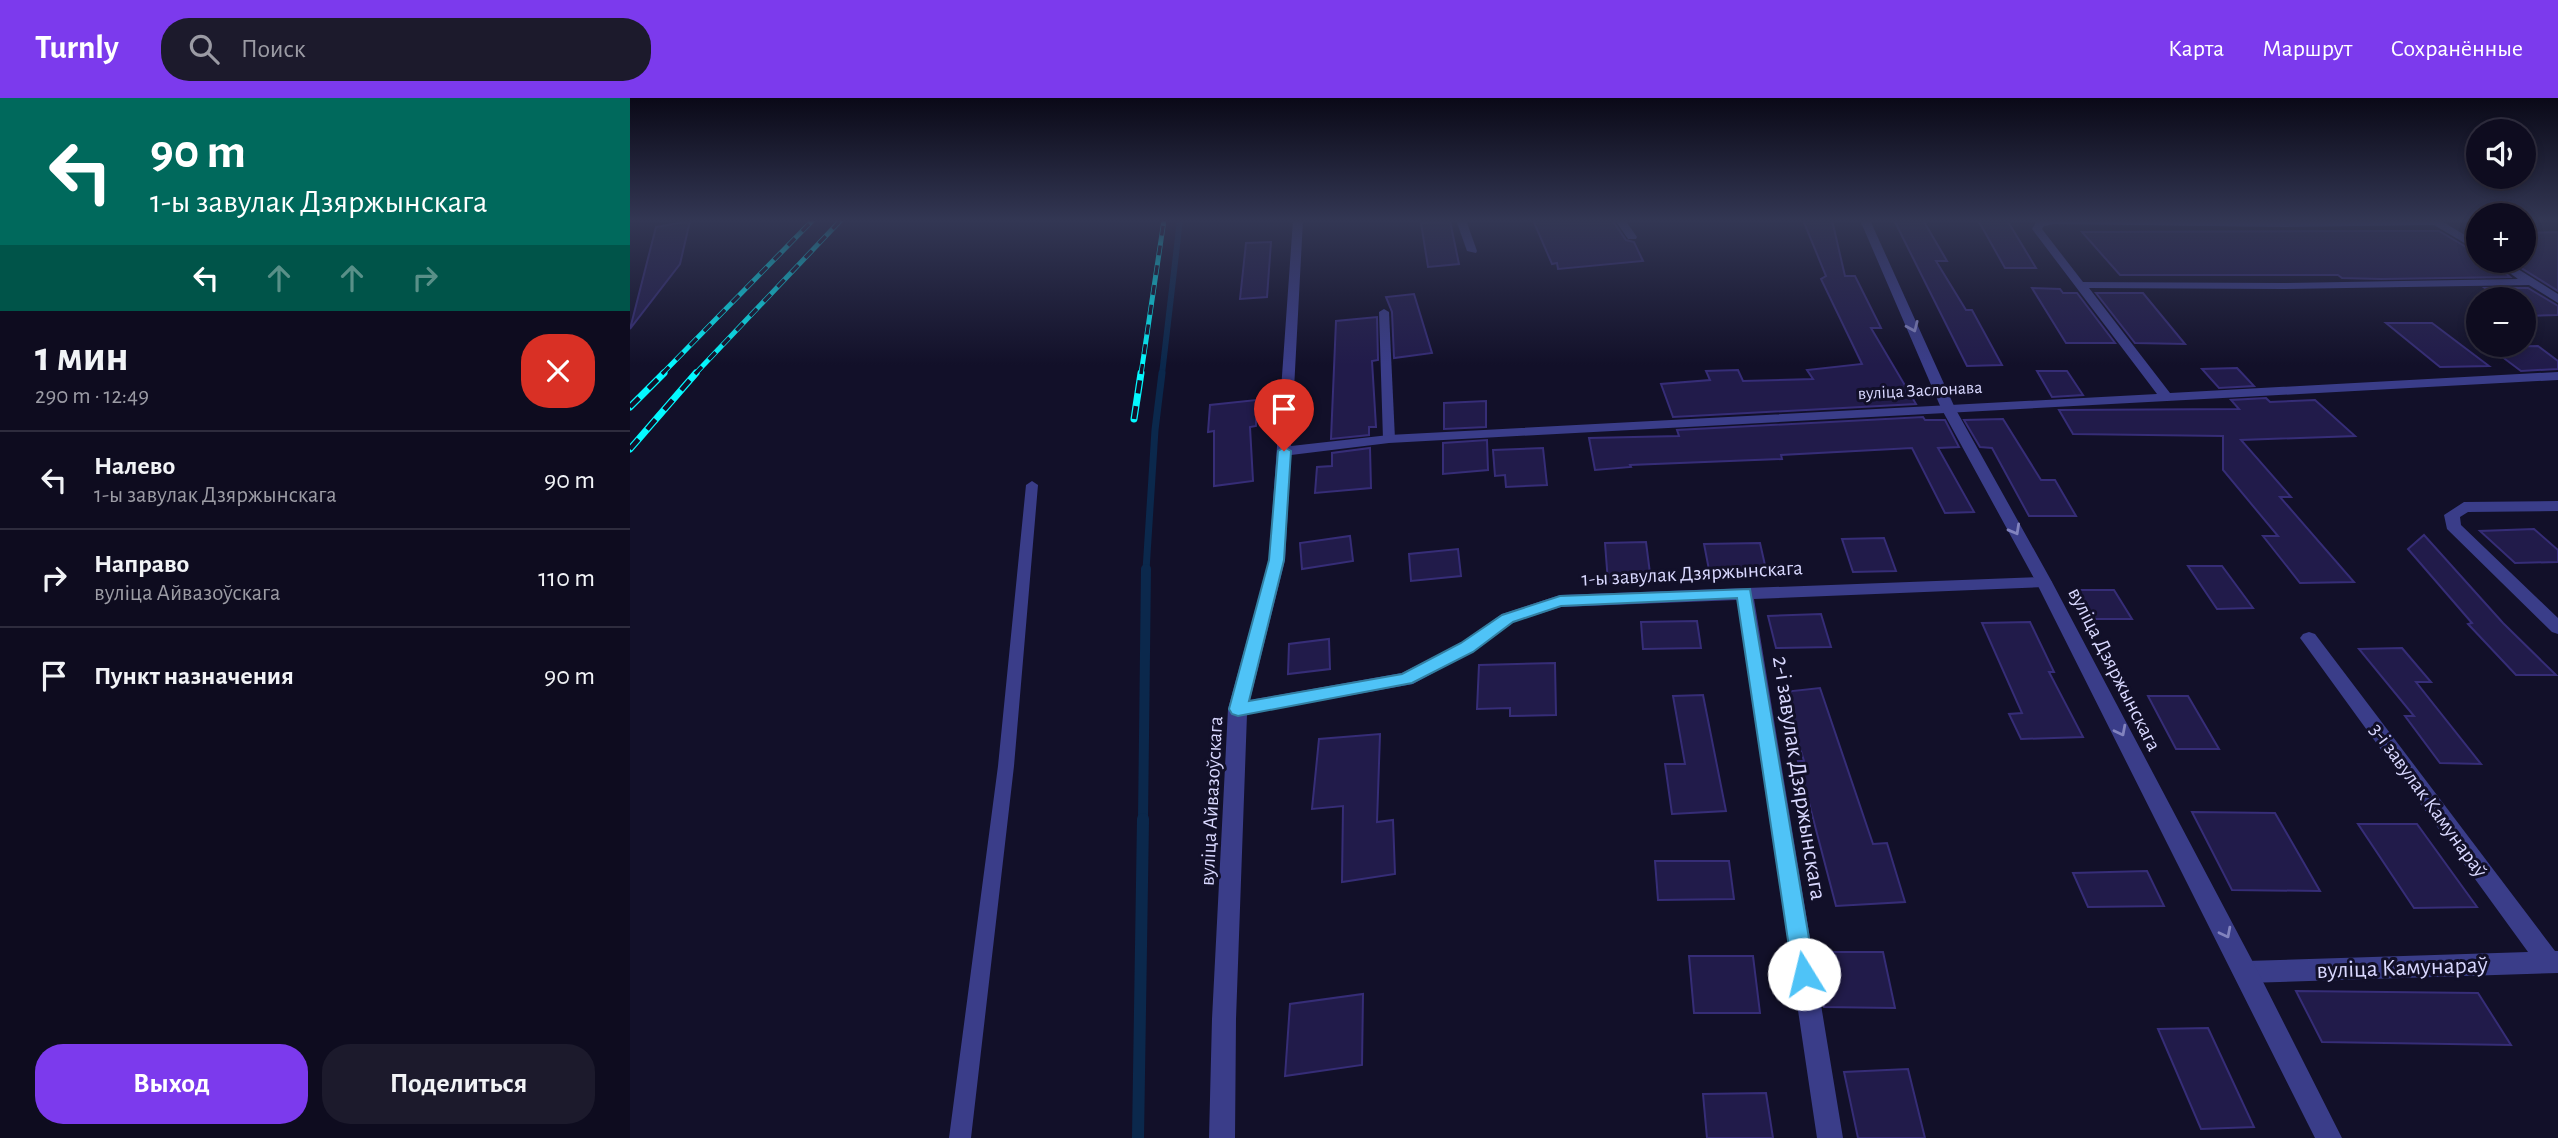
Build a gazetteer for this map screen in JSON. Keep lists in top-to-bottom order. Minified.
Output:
{"streets":{"street":["вуліца Заслонава","1-ы завулак Дзяржынскага","вуліца Дзяржынскага","2-і завулак Дзяржынскага","3-і завулак Камунараў","вуліца Айвазоўскага","вуліца Камунараў"]},"crossings":[["вуліца Заслонава","вуліца Дзяржынскага"],["вуліца Заслонава","вуліца Айвазоўскага"],["1-ы завулак Дзяржынскага","вуліца Дзяржынскага"],["1-ы завулак Дзяржынскага","2-і завулак Дзяржынскага"],["1-ы завулак Дзяржынскага","вуліца Айвазоўскага"],["вуліца Дзяржынскага","вуліца Камунараў"],["3-і завулак Камунараў","вуліца Камунараў"]],"one_way":["вуліца Дзяржынскага"],"page":{"header":"Turnly","search":"Поиск","nav":["Карта","Маршрут","Сохранённые"],"turn":["90 m","1-ы завулак Дзяржынскага"],"map_buttons":["+","−"],"heading":["1 мин","290 m · 12:49"],"list":[{"name":"Налево","note":"1-ы завулак Дзяржынскага","value":"90 m"},{"name":"Направо","note":"вуліца Айвазоўскага","value":"110 m"},{"name":"Пункт назначения","value":"90 m"}],"buttons":["Выход","Поделиться"]}}
